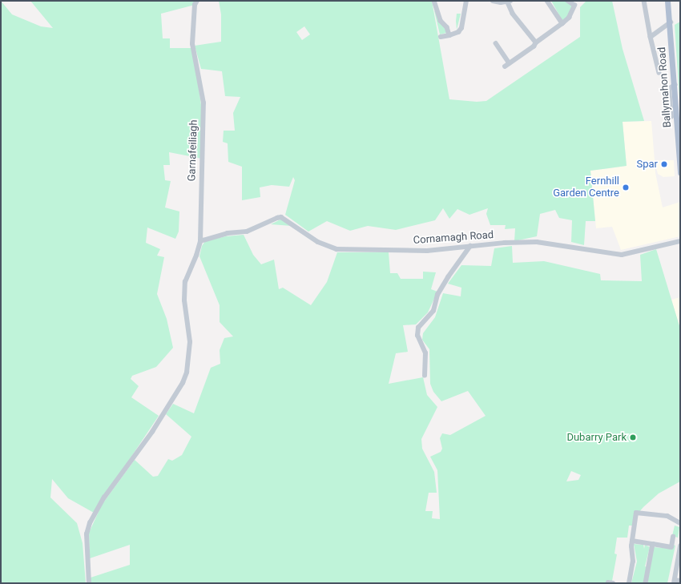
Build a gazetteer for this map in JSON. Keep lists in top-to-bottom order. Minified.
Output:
{"streets":{"main road":["Ballymahon Road"],"street":["Garnafeiliagh","Cornamagh Road"]},"crossings":[["Garnafeiliagh","Cornamagh Road"]],"places":["Spar","Fernhill Garden Centre","Dubarry Park"]}
